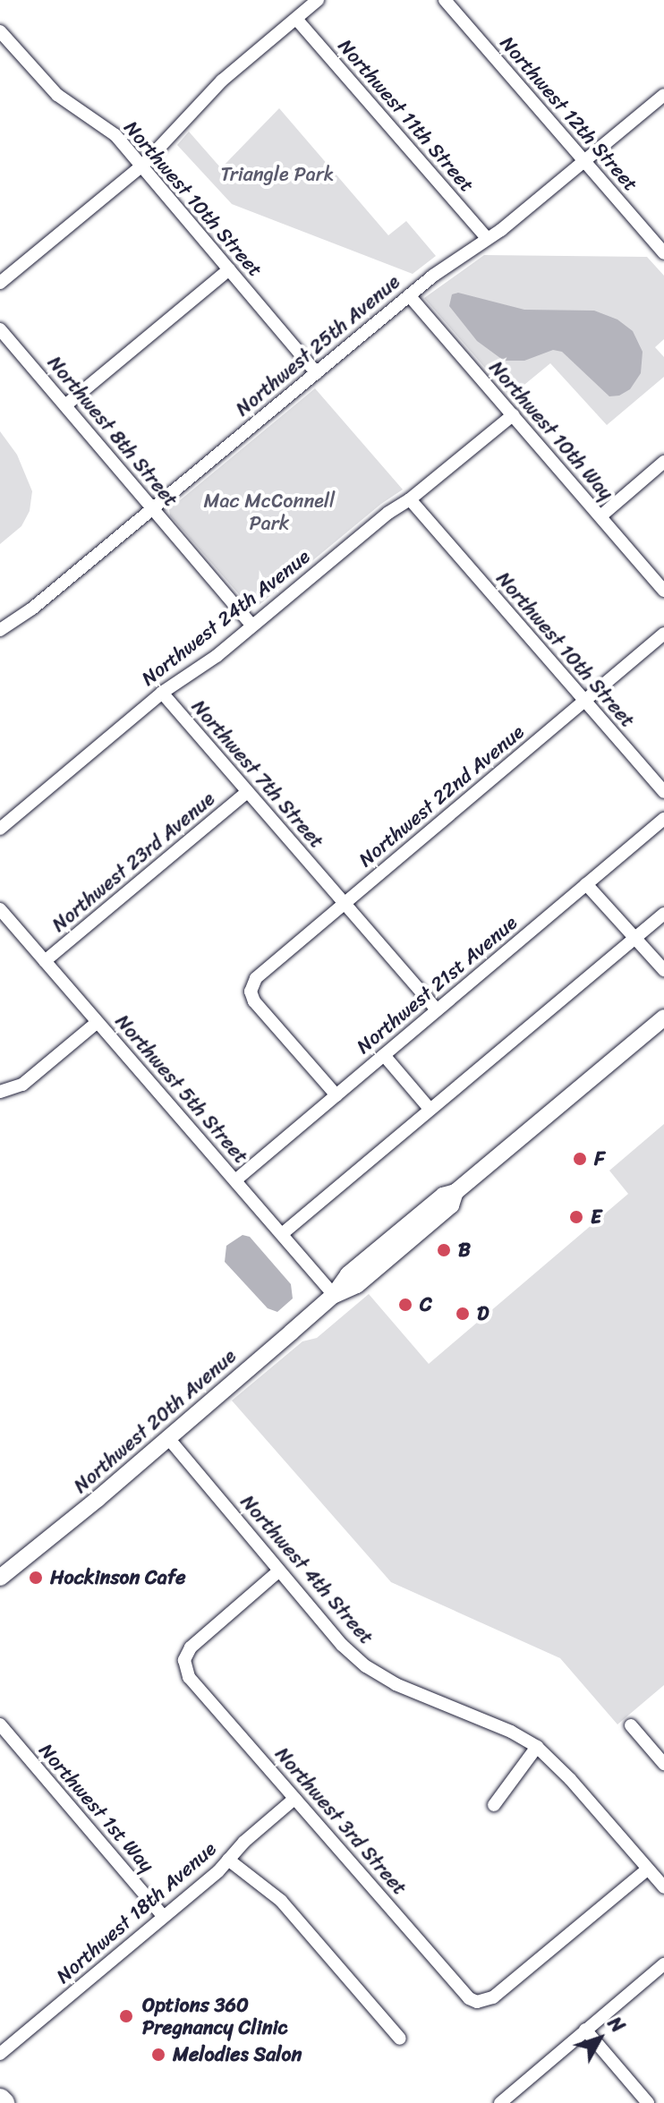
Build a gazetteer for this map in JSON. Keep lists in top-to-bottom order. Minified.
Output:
{"streets":{"street":["Northwest 12th Street","Northwest 11th Street","Northwest 10th Street","Northwest 25th Avenue","Northwest 10th Way","Northwest 8th Street","Northwest 24th Avenue","Northwest 7th Street","Northwest 22nd Avenue","Northwest 23rd Avenue","Northwest 21st Avenue","Northwest 5th Street","Northwest 20th Avenue","Northwest 4th Street","Northwest 1st Way","Northwest 3rd Street","Northwest 18th Avenue"]},"crossings":[["Northwest 12th Street","Northwest 25th Avenue"],["Northwest 11th Street","Northwest 25th Avenue"],["Northwest 10th Street","Northwest 25th Avenue"],["Northwest 10th Street","Northwest 24th Avenue"],["Northwest 10th Street","Northwest 22nd Avenue"],["Northwest 25th Avenue","Northwest 10th Way"],["Northwest 25th Avenue","Northwest 8th Street"],["Northwest 10th Way","Northwest 24th Avenue"],["Northwest 8th Street","Northwest 24th Avenue"],["Northwest 24th Avenue","Northwest 7th Street"],["Northwest 7th Street","Northwest 22nd Avenue"],["Northwest 7th Street","Northwest 23rd Avenue"],["Northwest 7th Street","Northwest 21st Avenue"],["Northwest 22nd Avenue","Northwest 21st Avenue"],["Northwest 23rd Avenue","Northwest 5th Street"],["Northwest 21st Avenue","Northwest 5th Street"],["Northwest 5th Street","Northwest 20th Avenue"],["Northwest 20th Avenue","Northwest 4th Street"],["Northwest 4th Street","Northwest 3rd Street"],["Northwest 1st Way","Northwest 18th Avenue"],["Northwest 3rd Street","Northwest 18th Avenue"]],"parks":["Triangle Park","Mac McConnell Park"],"places":["F","E","B","C","D","Hockinson Cafe","Options 360 Pregnancy Clinic","Melodies Salon"],"north":"top right"}
